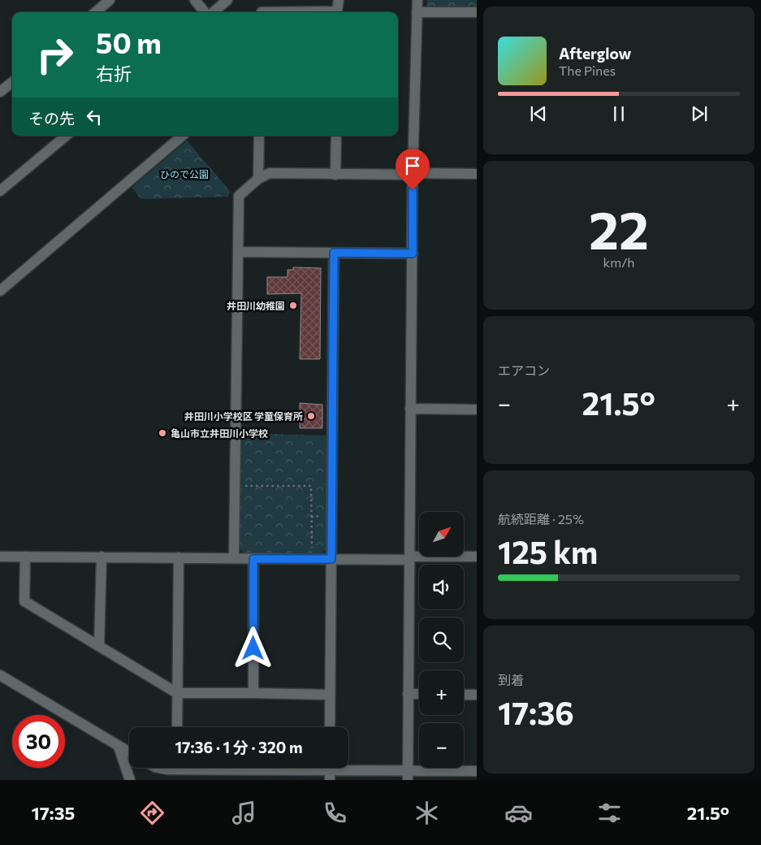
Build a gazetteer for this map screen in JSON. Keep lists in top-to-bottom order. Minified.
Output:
{"parks":["ひので公園"],"places":["井田川幼稚園","井田川小学校区 学童保育所","亀山市立井田川小学校"],"north":"top right","page":{"turn":["50 m","右折"],"song":["Afterglow","The Pines"],"then":"その先","tile":[["22","km/h"],"エアコン",["航続距離 · 25%","125 km"],["到着","17:36"]],"heat":["−","21.5°","+"],"map_buttons":["+","−"],"limit":"30","trip":"17:36 · 1 分 · 320 m","tabs":["17:35","21.5°"]}}
